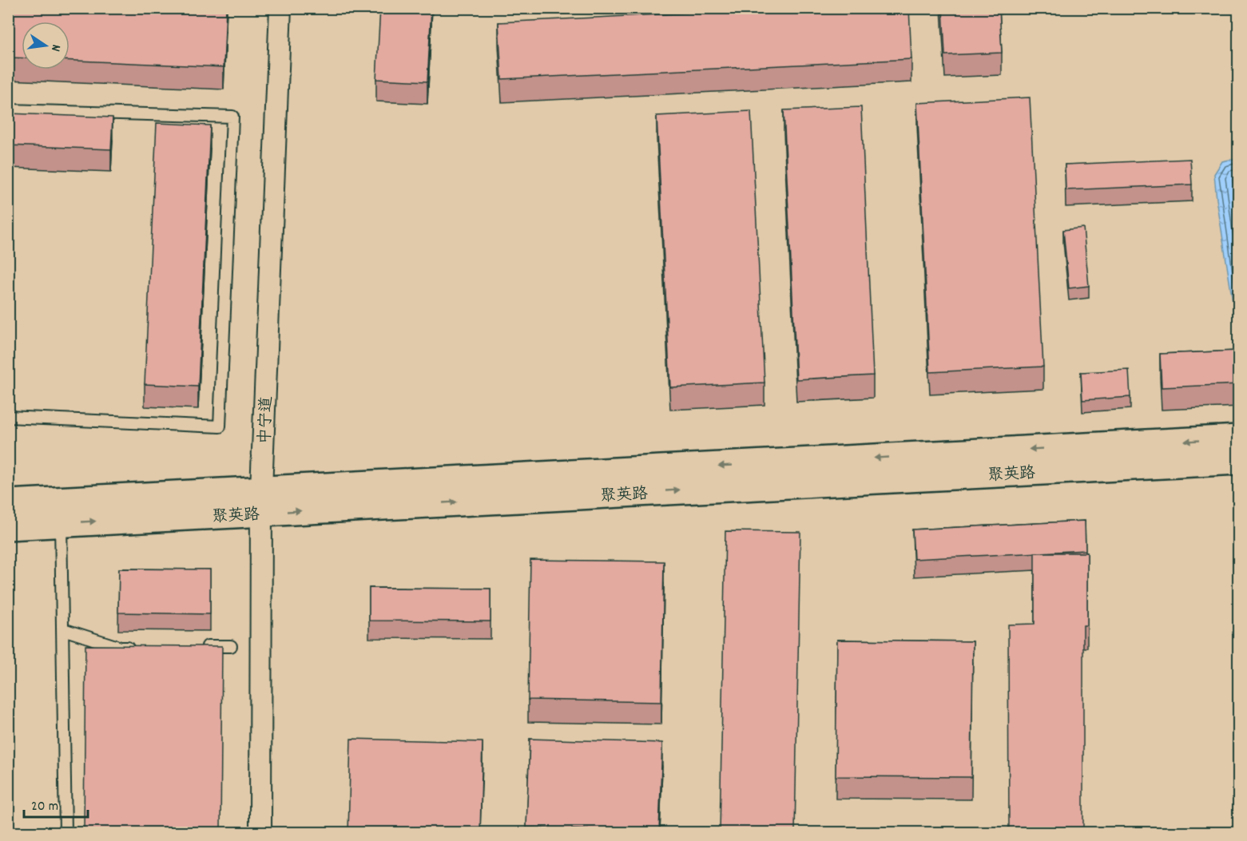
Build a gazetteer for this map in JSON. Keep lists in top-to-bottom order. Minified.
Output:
{"streets":{"main road":["聚英路"],"street":["中宁道"]},"crossings":[["中宁道","聚英路"]],"scale_bar":"20 m","north":"right"}
